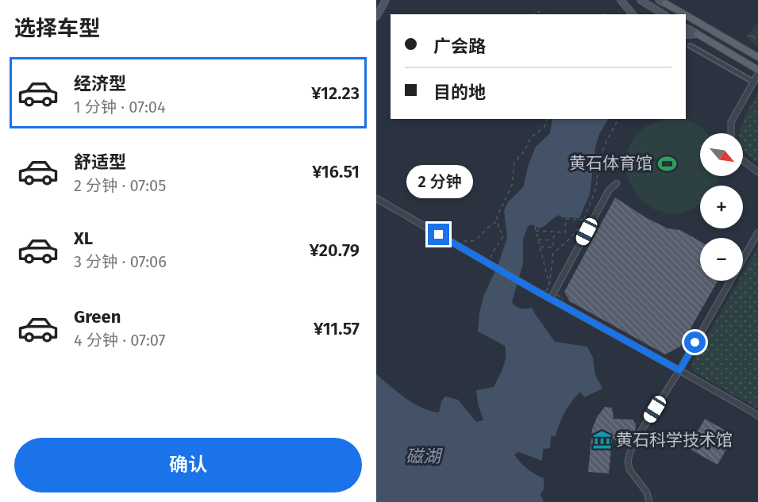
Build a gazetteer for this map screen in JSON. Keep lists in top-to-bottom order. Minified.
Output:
{"water":["磁湖"],"places":{"sports":["黄石体育馆"],"museum":["黄石科学技术馆"]},"north":"bottom right","page":{"heading":"选择车型","banner":["广会路","目的地"],"list":[{"name":"经济型","note":"1 分钟 · 07:04","value":"¥12.23"},{"name":"舒适型","note":"2 分钟 · 07:05","value":"¥16.51"},{"name":"XL","note":"3 分钟 · 07:06","value":"¥20.79"},{"name":"Green","note":"4 分钟 · 07:07","value":"¥11.57"}],"map_buttons":["+","−"],"bubble":"2 分钟","buttons":"确认"}}
